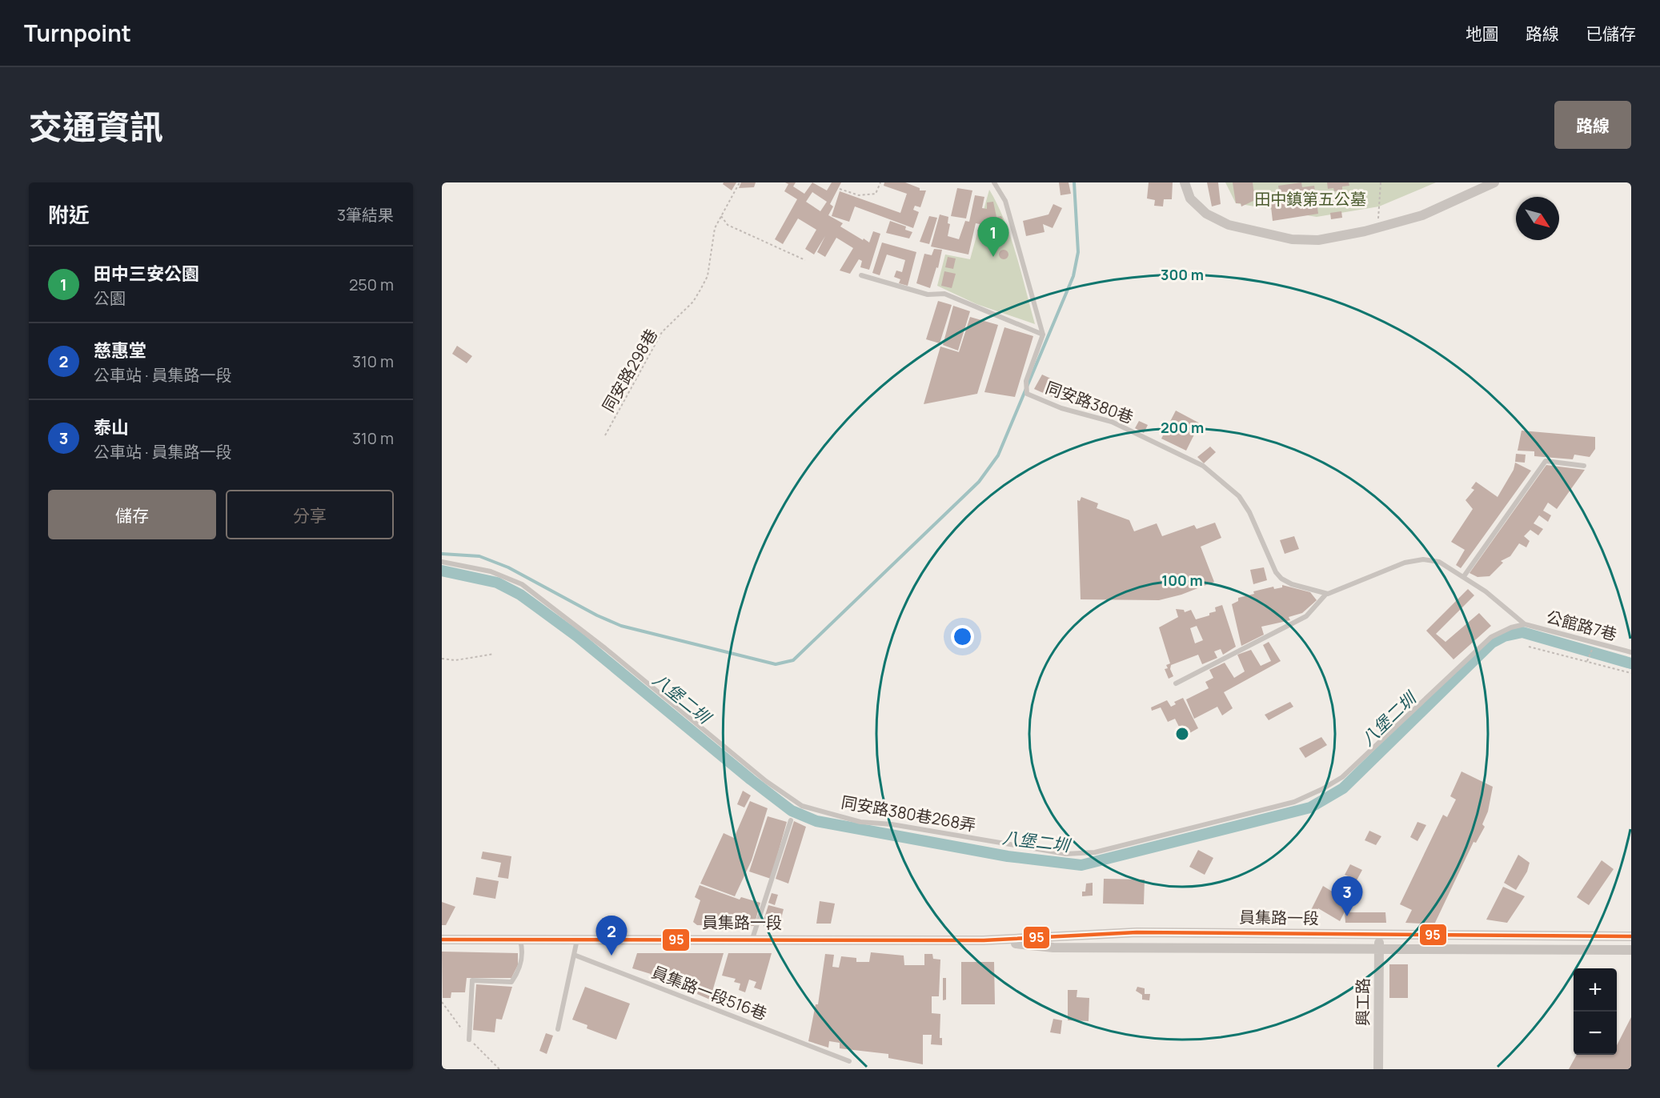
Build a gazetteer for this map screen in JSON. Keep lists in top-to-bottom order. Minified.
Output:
{"streets":{"street":["員集路一段","興工路"],"lane":["同安路380巷","公館路7巷","同安路380巷268弄","員集路一段516巷"],"path":["同安路298巷"]},"crossings":[["公館路7巷","同安路380巷268弄"],["員集路一段","興工路"]],"water":["八堡二圳"],"parks":["田中鎮第五公墓"],"lines":["transit line 95"],"north":"bottom right","page":{"header":"Turnpoint","nav":["地圖","路線","已儲存"],"title":"交通資訊","buttons":["路線",["儲存","分享"]],"heading":["附近","3筆結果"],"pins":["1","3","2"],"list":[{"mark":"1","name":"田中三安公園","note":"公園","value":"250 m"},{"mark":"2","name":"慈惠堂","note":"公車站 · 員集路一段","value":"310 m"},{"mark":"3","name":"泰山","note":"公車站 · 員集路一段","value":"310 m"}],"map_buttons":["+","−"]},"rings":["300 m","200 m","100 m"]}
